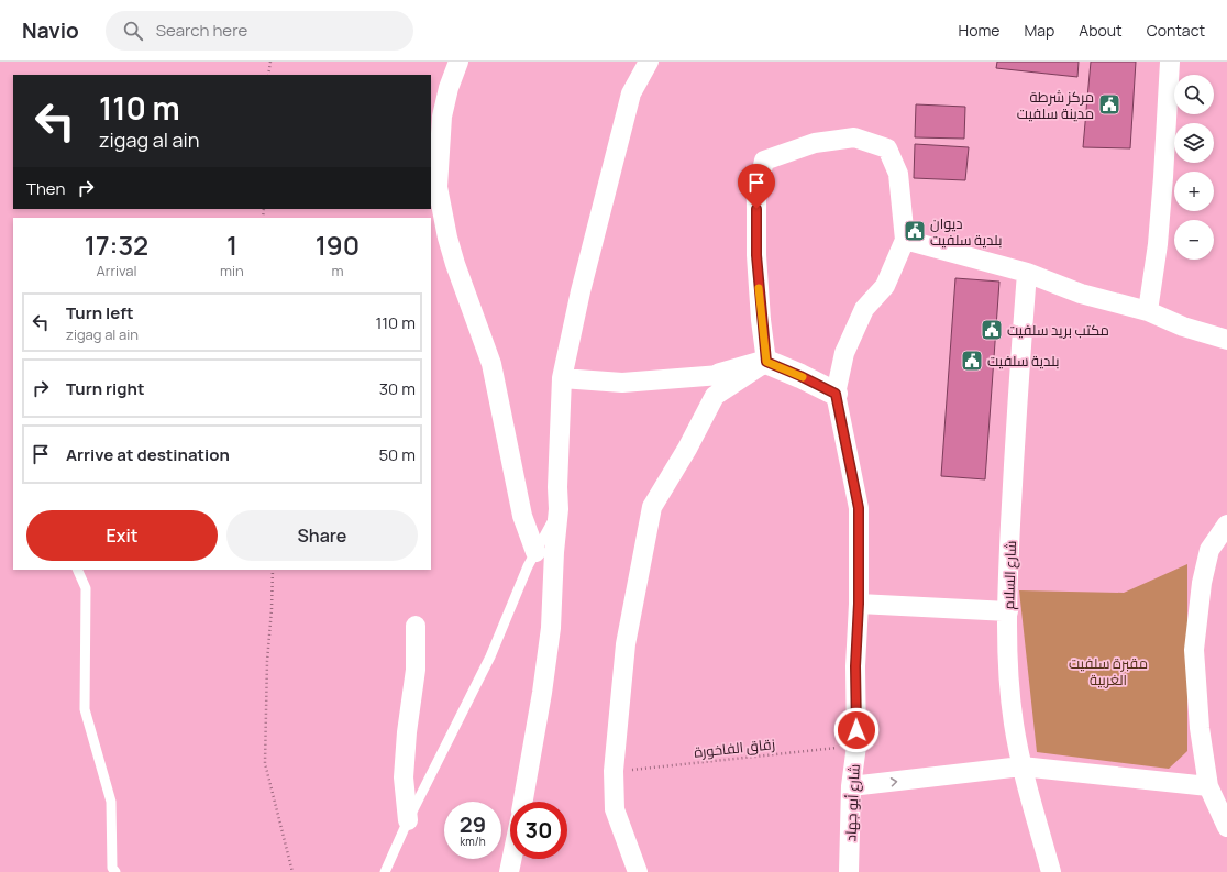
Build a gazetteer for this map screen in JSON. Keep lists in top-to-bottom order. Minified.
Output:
{"streets":{"street":["شارع السلام","شارع أبو جهاد"],"path":["زقاق الفاخورة"]},"crossings":[["زقاق الفاخورة","شارع أبو جهاد"]],"parks":["مقبرة سلفيت الغربية"],"places":{"public building":["مركز شرطة مدينة سلفيت","ديوان بلدية سلفيت","مكتب بريد سلفيت","بلدية سلفيت"]},"page":{"header":"Navio","search":"Search here","nav":["Home","Map","About","Contact"],"map_buttons":["+","−"],"turn":["110 m","zigag al ain"],"then":"Then","eta":["17:32","Arrival","1","min","190","m"],"list":[{"name":"Turn left","note":"zigag al ain","value":"110 m"},{"name":"Turn right","value":"30 m"},{"name":"Arrive at destination","value":"50 m"}],"buttons":["Exit","Share"],"speed":"29 km/h","limit":"30"}}
